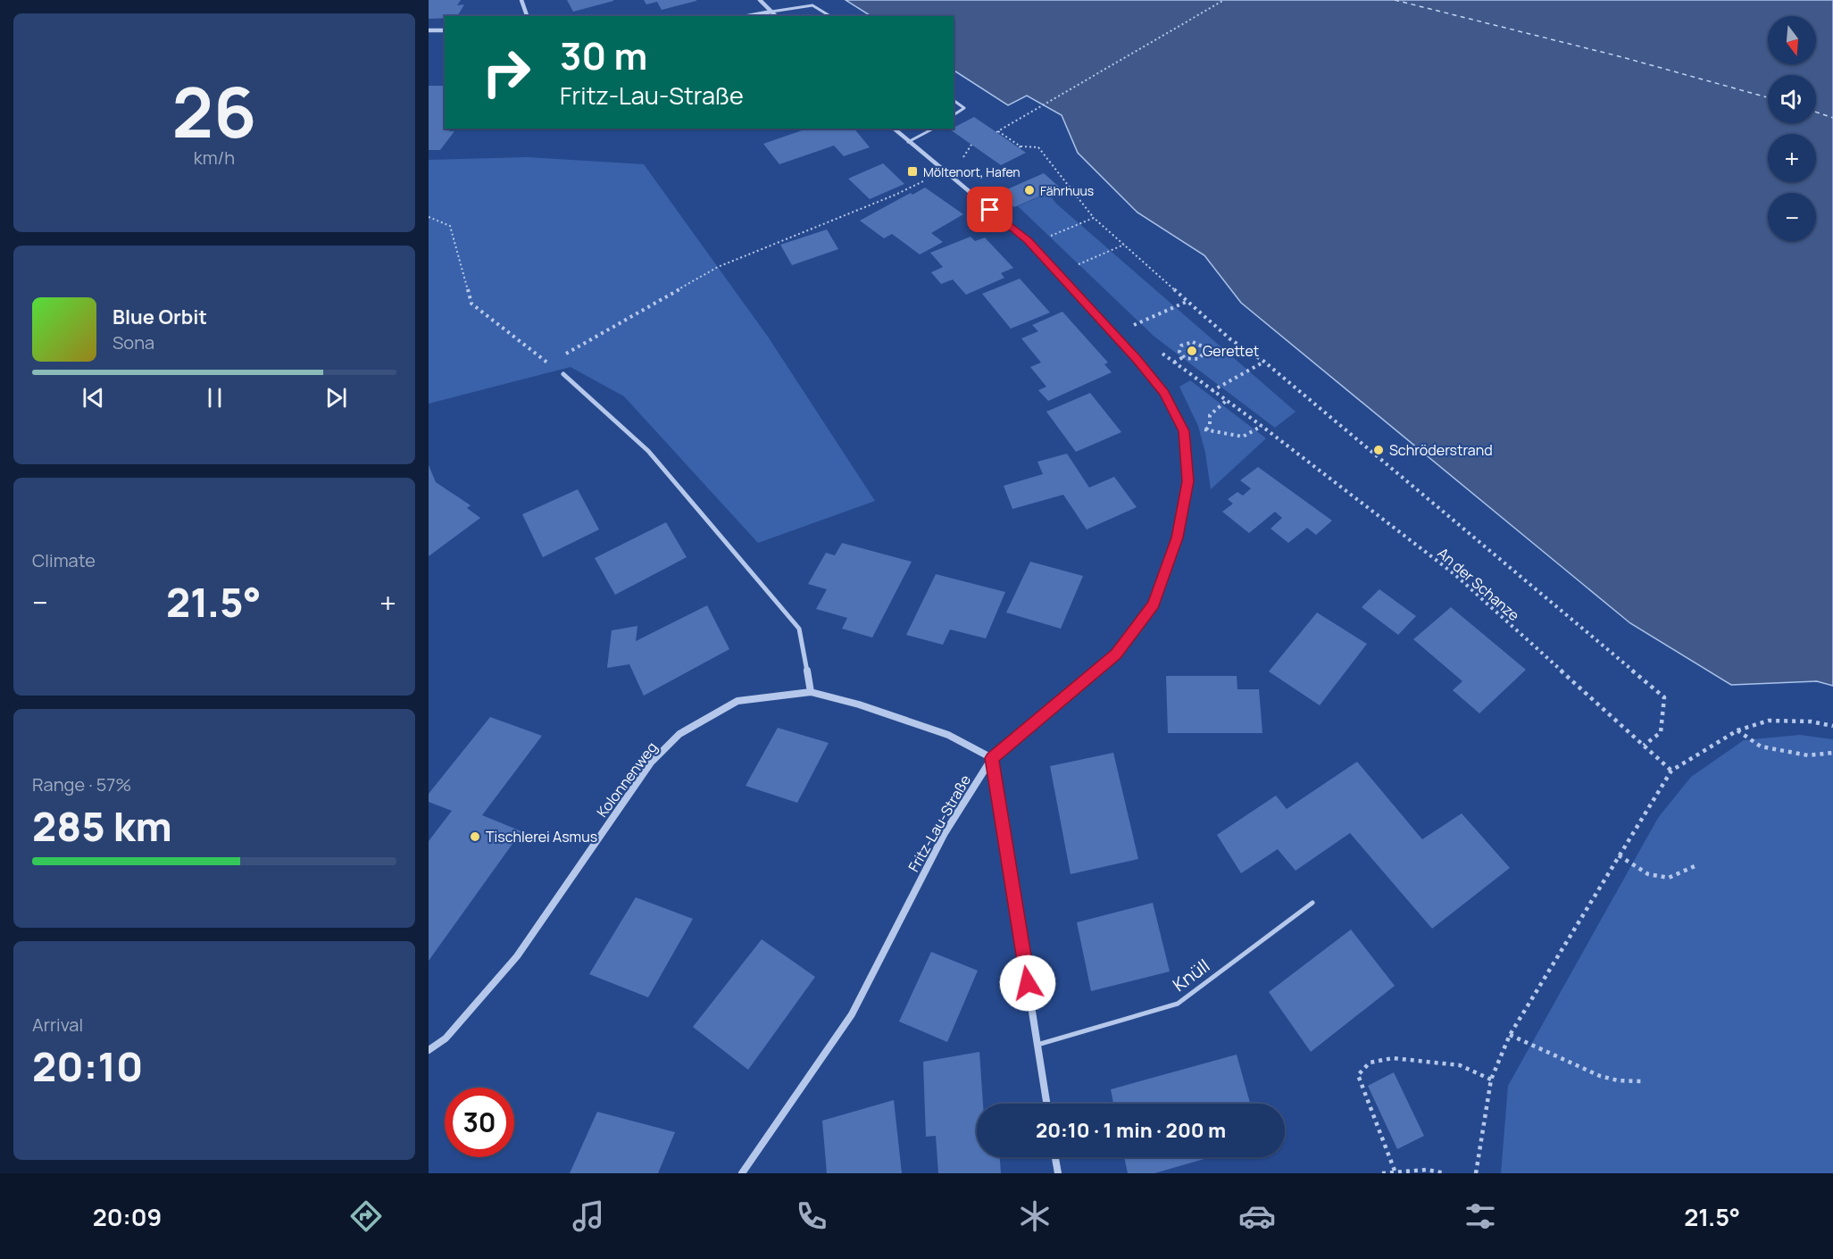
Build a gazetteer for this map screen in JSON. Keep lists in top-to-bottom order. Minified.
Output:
{"streets":{"street":["Kolonnenweg","Fritz-Lau-Straße"],"lane":["Knüll"],"path":["An der Schanze"]},"crossings":[["Kolonnenweg","Fritz-Lau-Straße"]],"places":{"transit":["Möltenort, Hafen"],"other":["Fährhuus","Gerettet","Schröderstrand","Tischlerei Asmus"]},"north":"bottom","page":{"tile":[["26","km/h"],"Climate",["Range · 57%","285 km"],["Arrival","20:10"]],"map_buttons":["+","−"],"turn":["30 m","Fritz-Lau-Straße"],"song":["Blue Orbit","Sona"],"heat":["−","21.5°","+"],"limit":"30","trip":"20:10 · 1 min · 200 m","tabs":["20:09","21.5°"]}}
